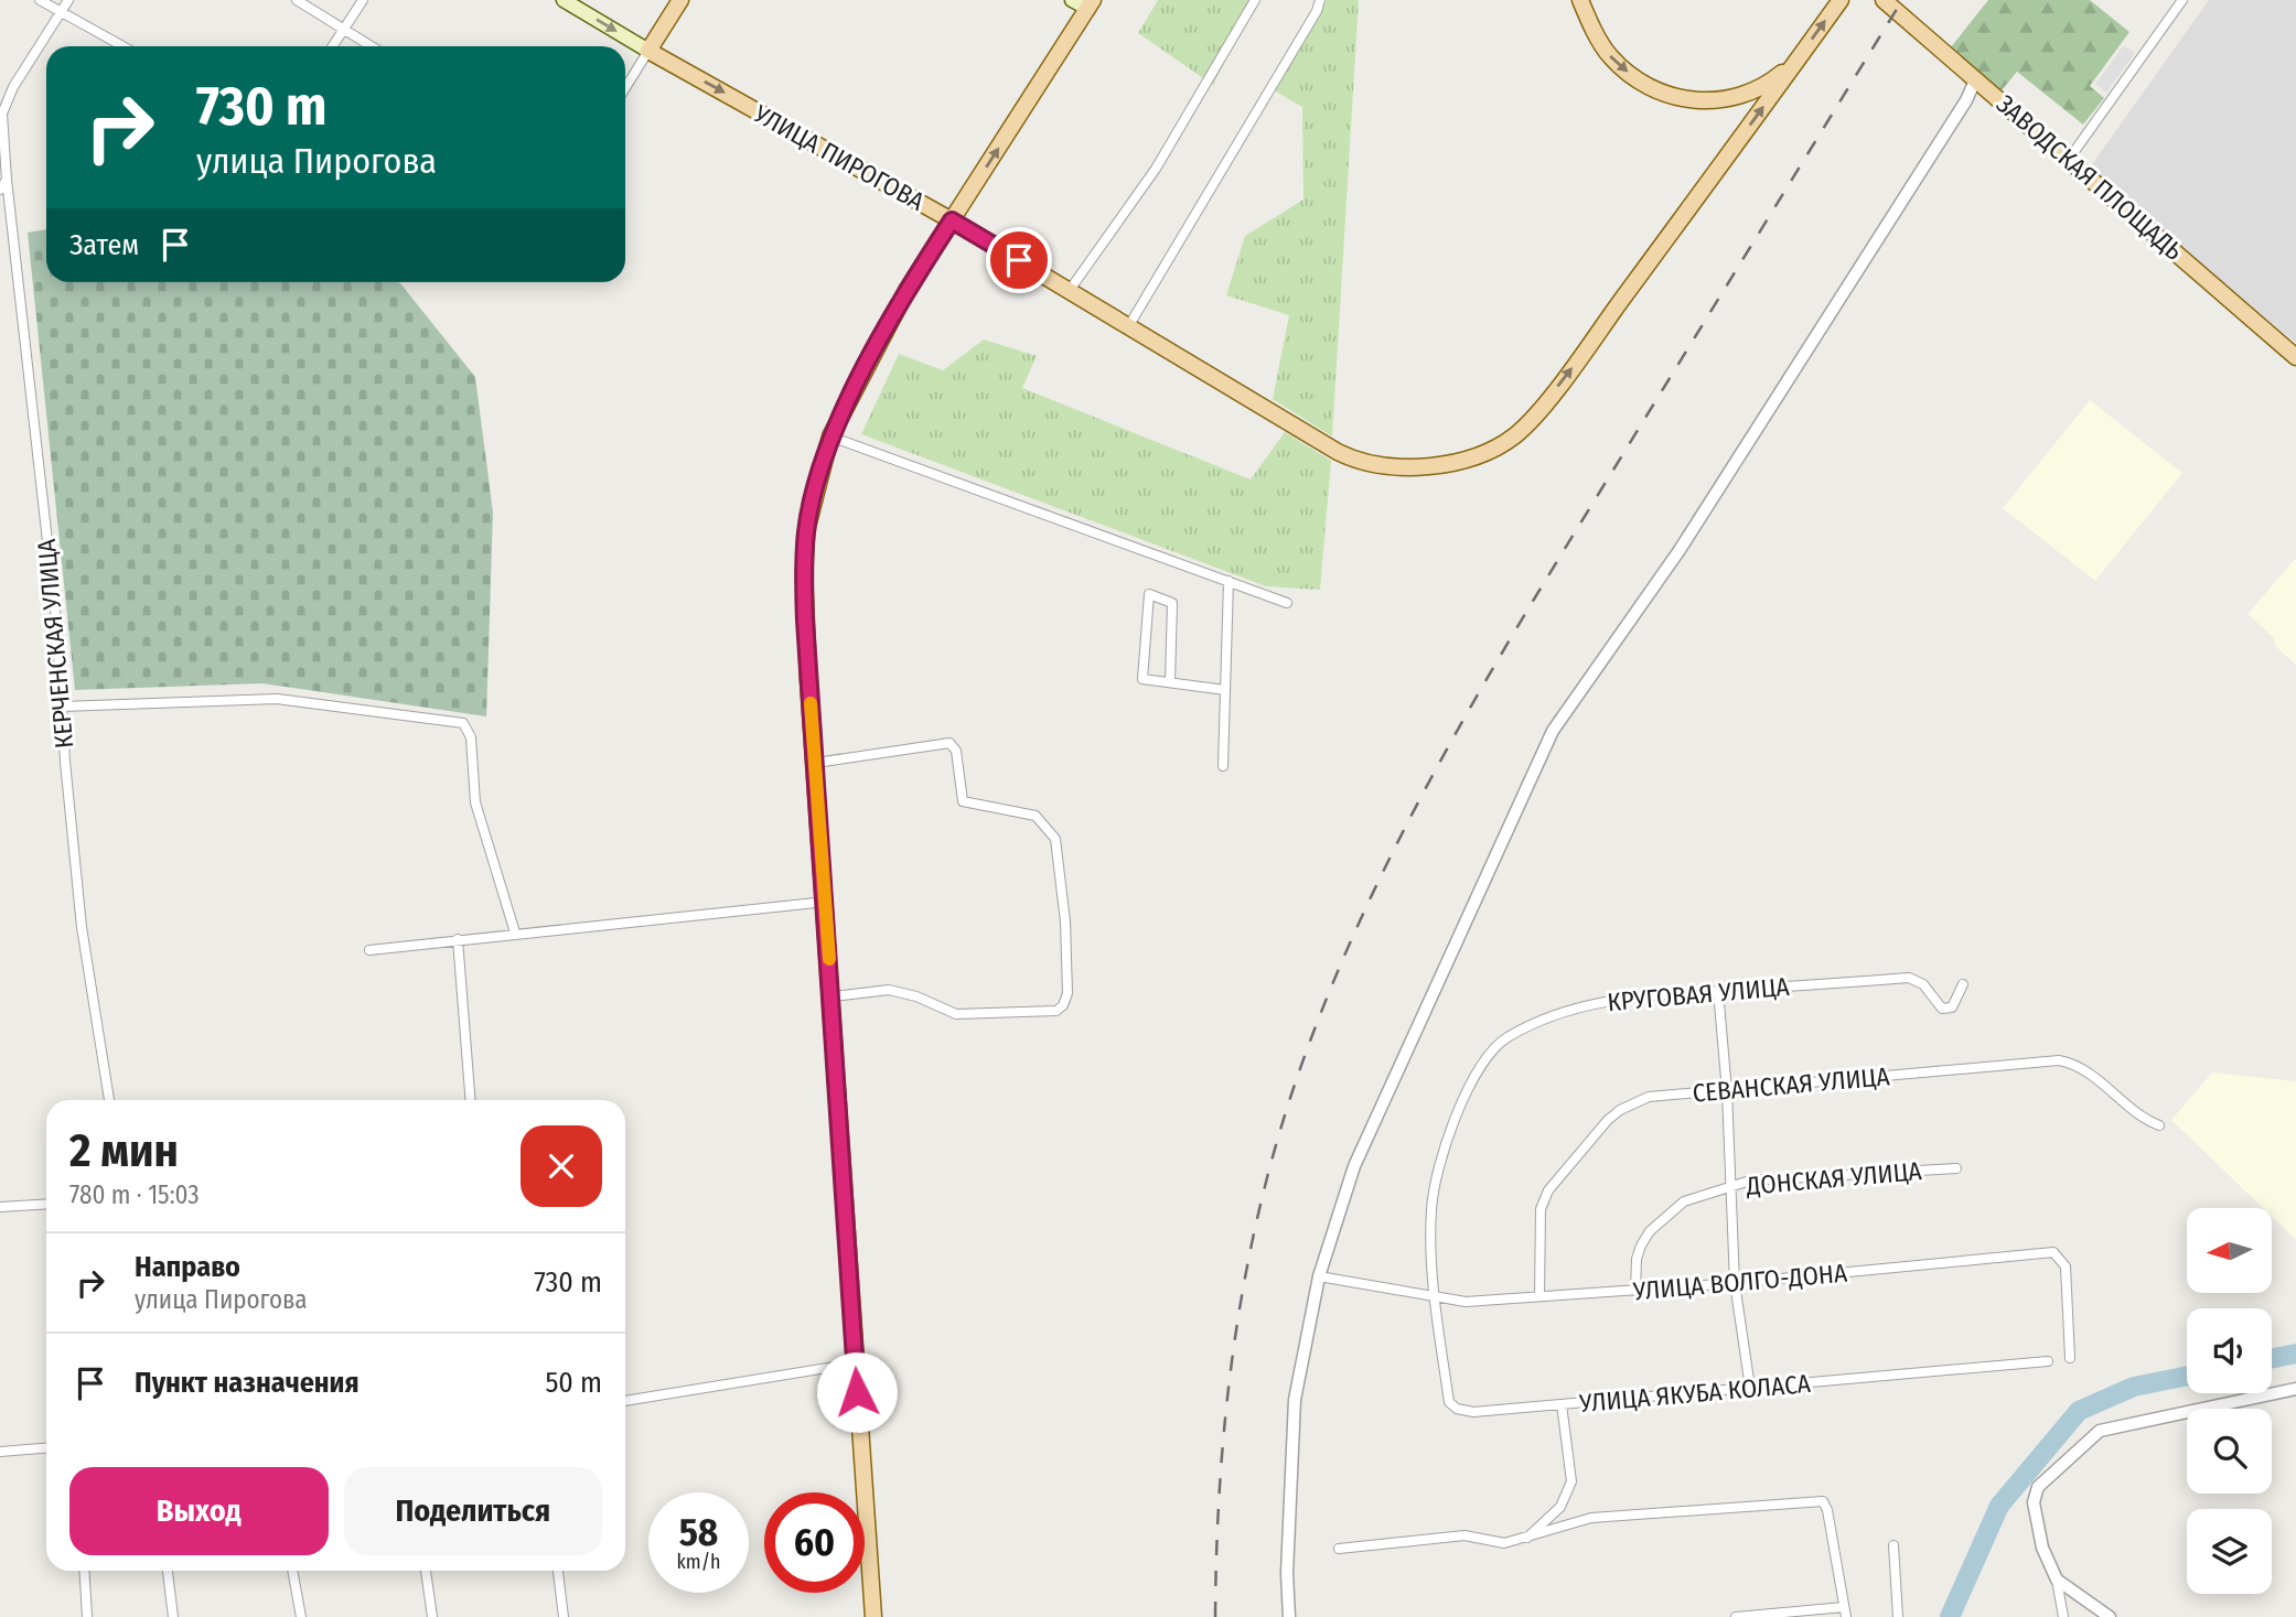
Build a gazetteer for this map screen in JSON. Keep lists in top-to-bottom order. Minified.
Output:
{"streets":{"main road":["УЛИЦА ПИРОГОВА","ЗАВОДСКАЯ ПЛОЩАДЬ"],"street":["КЕРЧЕНСКАЯ УЛИЦА","КРУГОВАЯ УЛИЦА","СЕВАНСКАЯ УЛИЦА","ДОНСКАЯ УЛИЦА","УЛИЦА ВОЛГО-ДОНА","УЛИЦА ЯКУБА КОЛАСА"]},"crossings":[["КРУГОВАЯ УЛИЦА","УЛИЦА ВОЛГО-ДОНА"],["КРУГОВАЯ УЛИЦА","УЛИЦА ЯКУБА КОЛАСА"],["СЕВАНСКАЯ УЛИЦА","УЛИЦА ВОЛГО-ДОНА"],["ДОНСКАЯ УЛИЦА","УЛИЦА ВОЛГО-ДОНА"],["УЛИЦА ВОЛГО-ДОНА","УЛИЦА ЯКУБА КОЛАСА"]],"north":"left","page":{"turn":["730 m","улица Пирогова"],"then":"Затем","heading":["2 мин","780 m · 15:03"],"list":[{"name":"Направо","note":"улица Пирогова","value":"730 m"},{"name":"Пункт назначения","value":"50 m"}],"buttons":["Выход","Поделиться"],"speed":"58 km/h","limit":"60"}}
